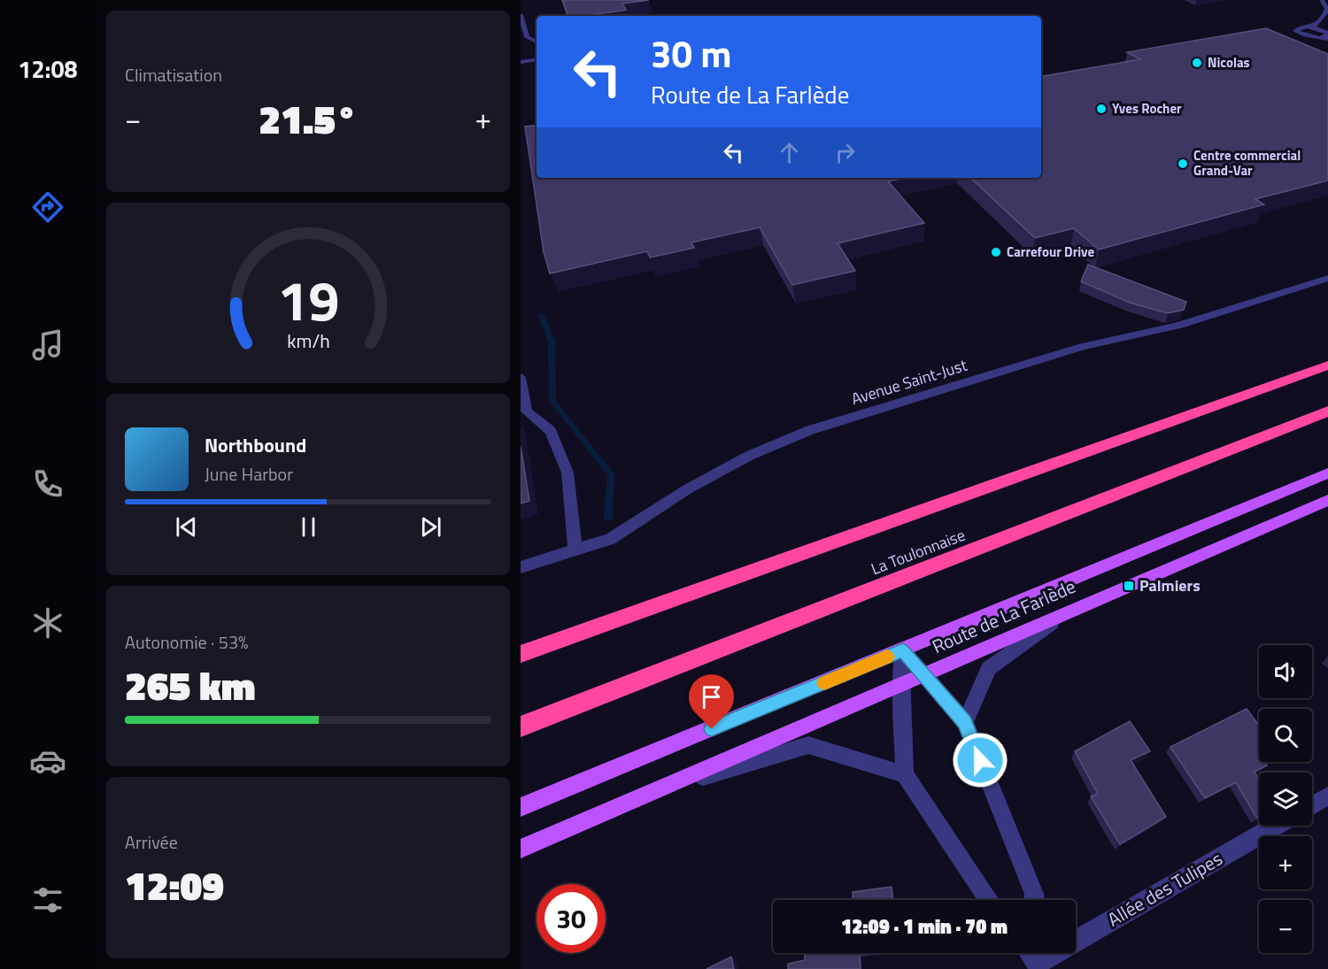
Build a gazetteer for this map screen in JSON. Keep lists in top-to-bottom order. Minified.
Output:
{"streets":{"highway":["La Toulonnaise"],"main road":["Route de La Farlède"],"street":["Avenue Saint-Just","Allée des Tulipes"]},"places":{"other":["Nicolas","Yves Rocher","Centre commercial Grand-Var","Carrefour Drive"],"transit":["Palmiers"]},"page":{"tabs":"12:08","tile":["Climatisation",["Autonomie · 53%","265 km"],["Arrivée","12:09"]],"turn":["30 m","Route de La Farlède"],"heat":["−","21.5°","+"],"song":["Northbound","June Harbor"],"map_buttons":["+","−"],"limit":"30","trip":"12:09 · 1 min · 70 m","gauge":["19","km/h"]}}
